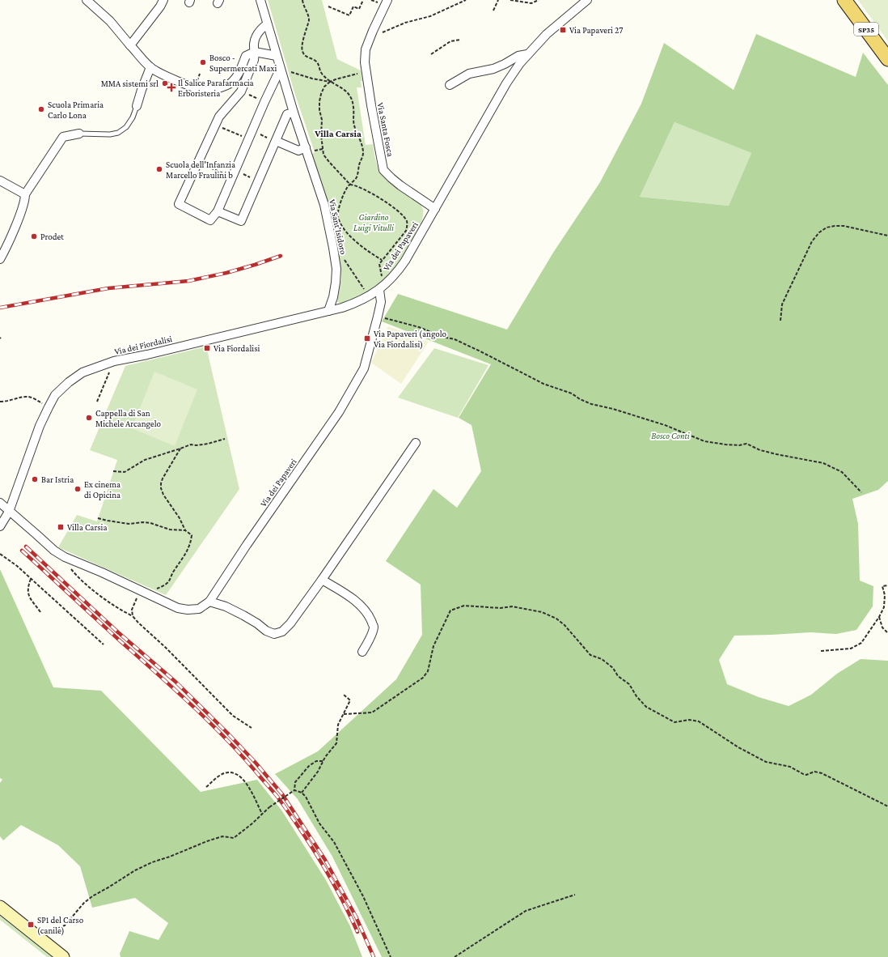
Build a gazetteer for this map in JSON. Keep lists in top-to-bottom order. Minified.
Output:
{"streets":{"main road":["SP35"],"street":["Via Santa Fosca","Via Sant'Isidoro","Via dei Papaveri","Via dei Fiordalisi"]},"crossings":[["Via Santa Fosca","Via dei Papaveri"],["Via Sant'Isidoro","Via dei Fiordalisi"],["Via dei Papaveri","Via dei Fiordalisi"]],"districts":["Villa Carsia"],"parks":["Giardino Luigi Vitulli","Bosco Conti"],"places":{"transit":["Via Papaveri 27","Via Papaveri (angolo Via Fiordalisi)","Via Fiordalisi","Villa Carsia","SP1 del Carso (canile)"],"other":["Bosco - Supermercati Maxi","MMA sistemi srl","Scuola Primaria Carlo Lona","Scuola dell'Infanzia Marcello Fraulini b","Prodet","Cappella di San Michele Arcangelo","Bar Istria","Ex cinema di Opicina"],"health":["Il Salice Parafarmacia Erboristeria"]}}
